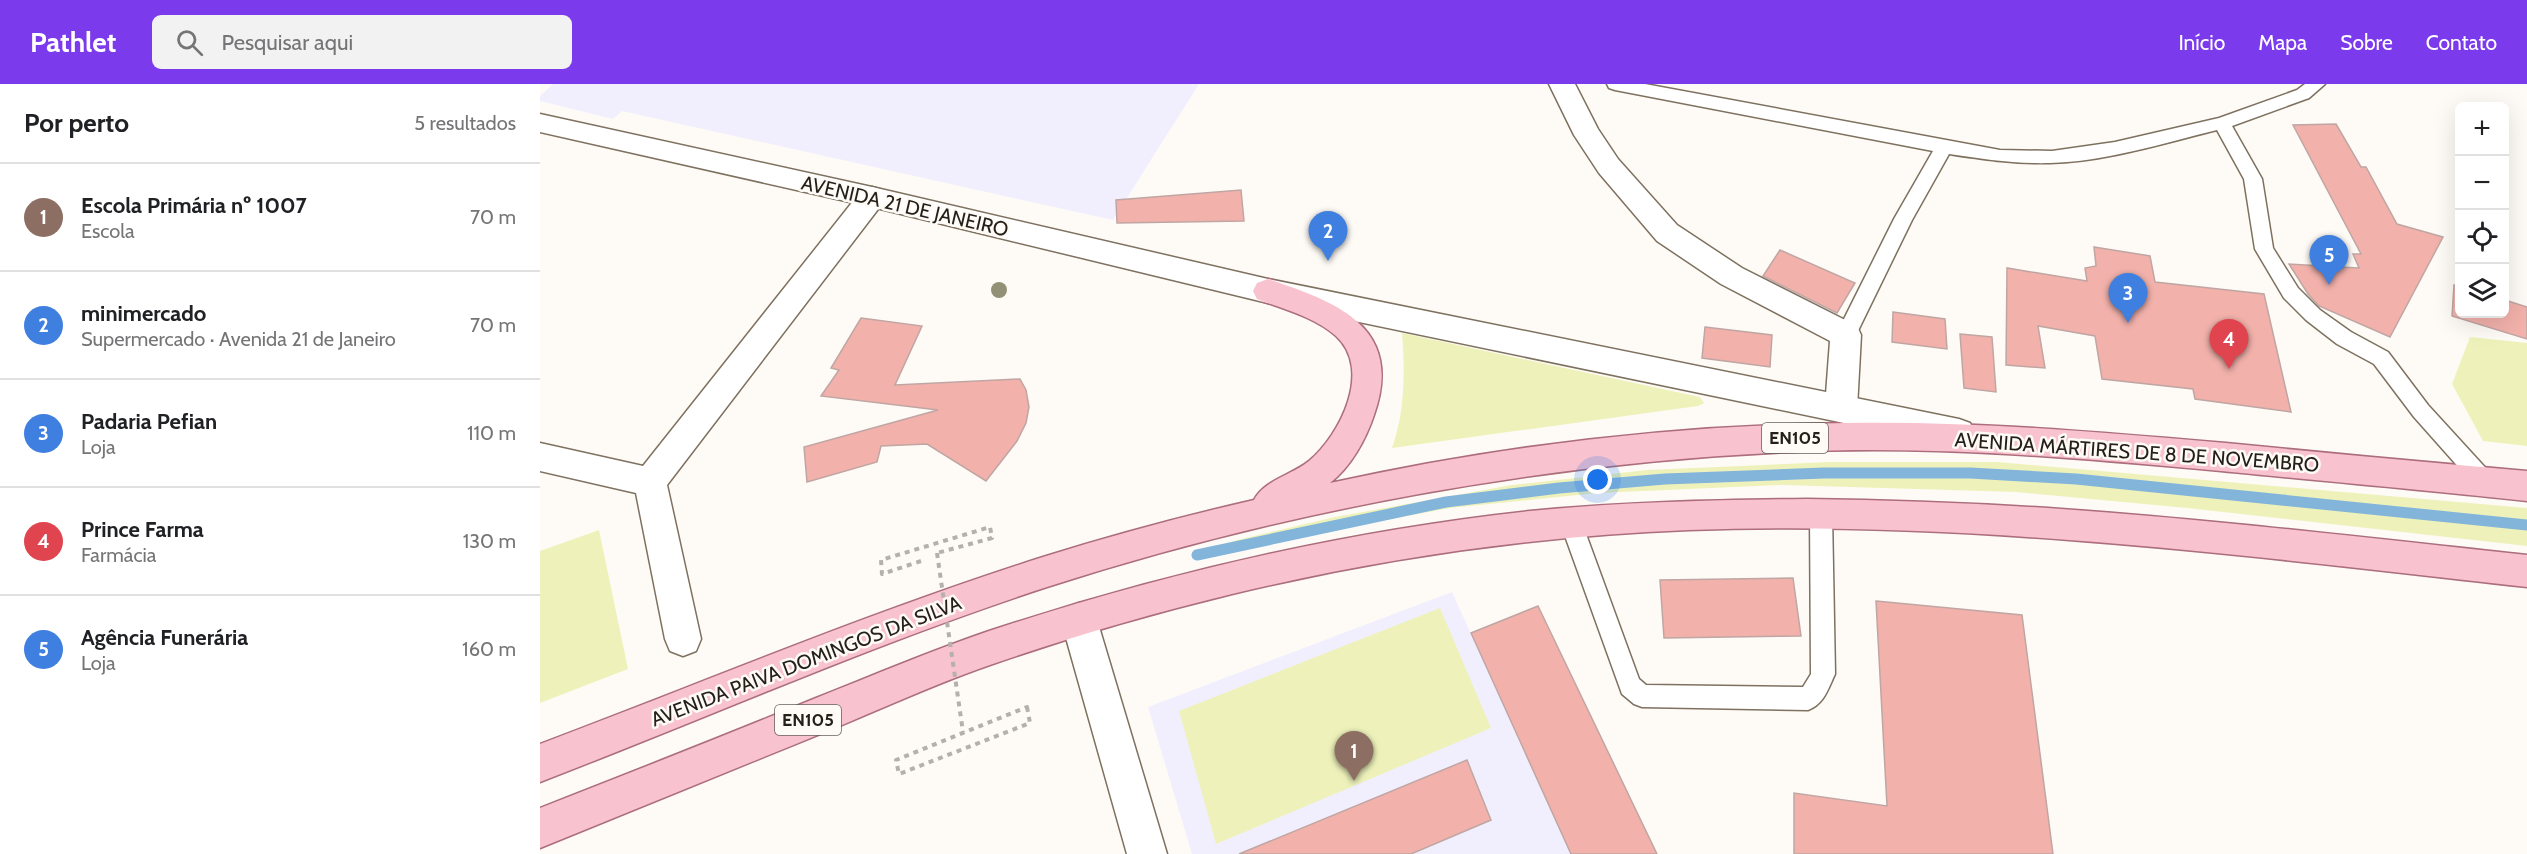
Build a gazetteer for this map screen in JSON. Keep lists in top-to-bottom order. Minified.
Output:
{"streets":{"main road":["AVENIDA 21 DE JANEIRO","EN105","AVENIDA MÁRTIRES DE 8 DE NOVEMBRO","AVENIDA PAIVA DOMINGOS DA SILVA"]},"crossings":[["AVENIDA 21 DE JANEIRO","AVENIDA MÁRTIRES DE 8 DE NOVEMBRO"],["AVENIDA MÁRTIRES DE 8 DE NOVEMBRO","AVENIDA PAIVA DOMINGOS DA SILVA"]],"page":{"header":"Pathlet","search":"Pesquisar aqui","nav":["Início","Mapa","Sobre","Contato"],"heading":["Por perto","5 resultados"],"map_buttons":["+","−"],"list":[{"mark":"1","name":"Escola Primária nº 1007","note":"Escola","value":"70 m"},{"mark":"2","name":"minimercado","note":"Supermercado · Avenida 21 de Janeiro","value":"70 m"},{"mark":"3","name":"Padaria Pefian","note":"Loja","value":"110 m"},{"mark":"4","name":"Prince Farma","note":"Farmácia","value":"130 m"},{"mark":"5","name":"Agência Funerária","note":"Loja","value":"160 m"}],"pins":["2","5","3","4","1"]}}
